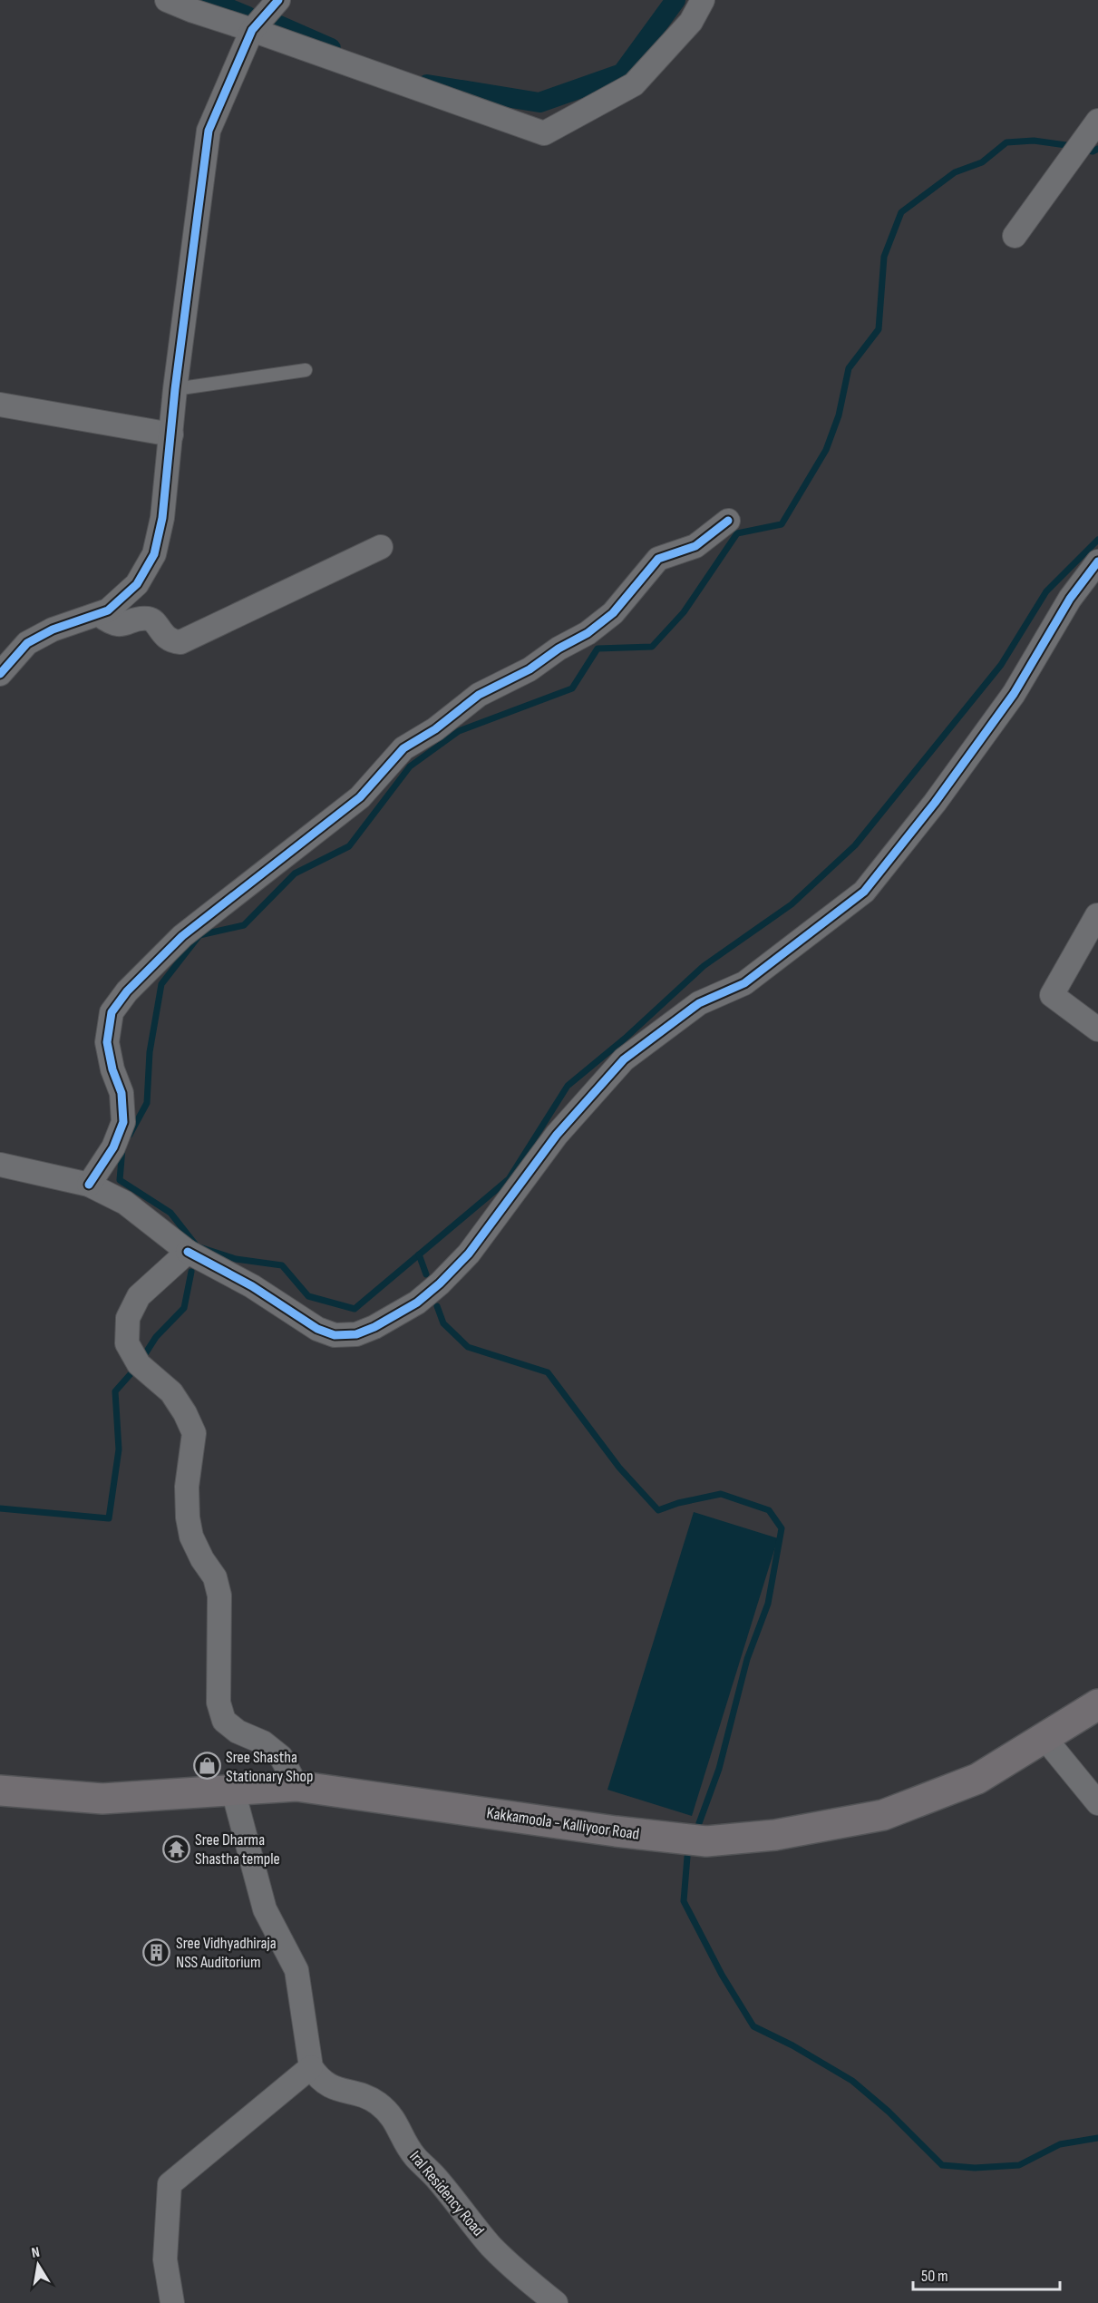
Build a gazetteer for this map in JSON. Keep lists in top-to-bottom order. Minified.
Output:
{"streets":{"main road":["Kakkamoola - Kalliyoor Road"],"street":["Iral Residency Road"]},"places":{"shop":["Sree Shastha Stationary Shop"],"temple":["Sree Dharma Shastha temple"],"building":["Sree Vidhyadhiraja NSS Auditorium"]},"scale_bar":"50 m","north":"top"}
